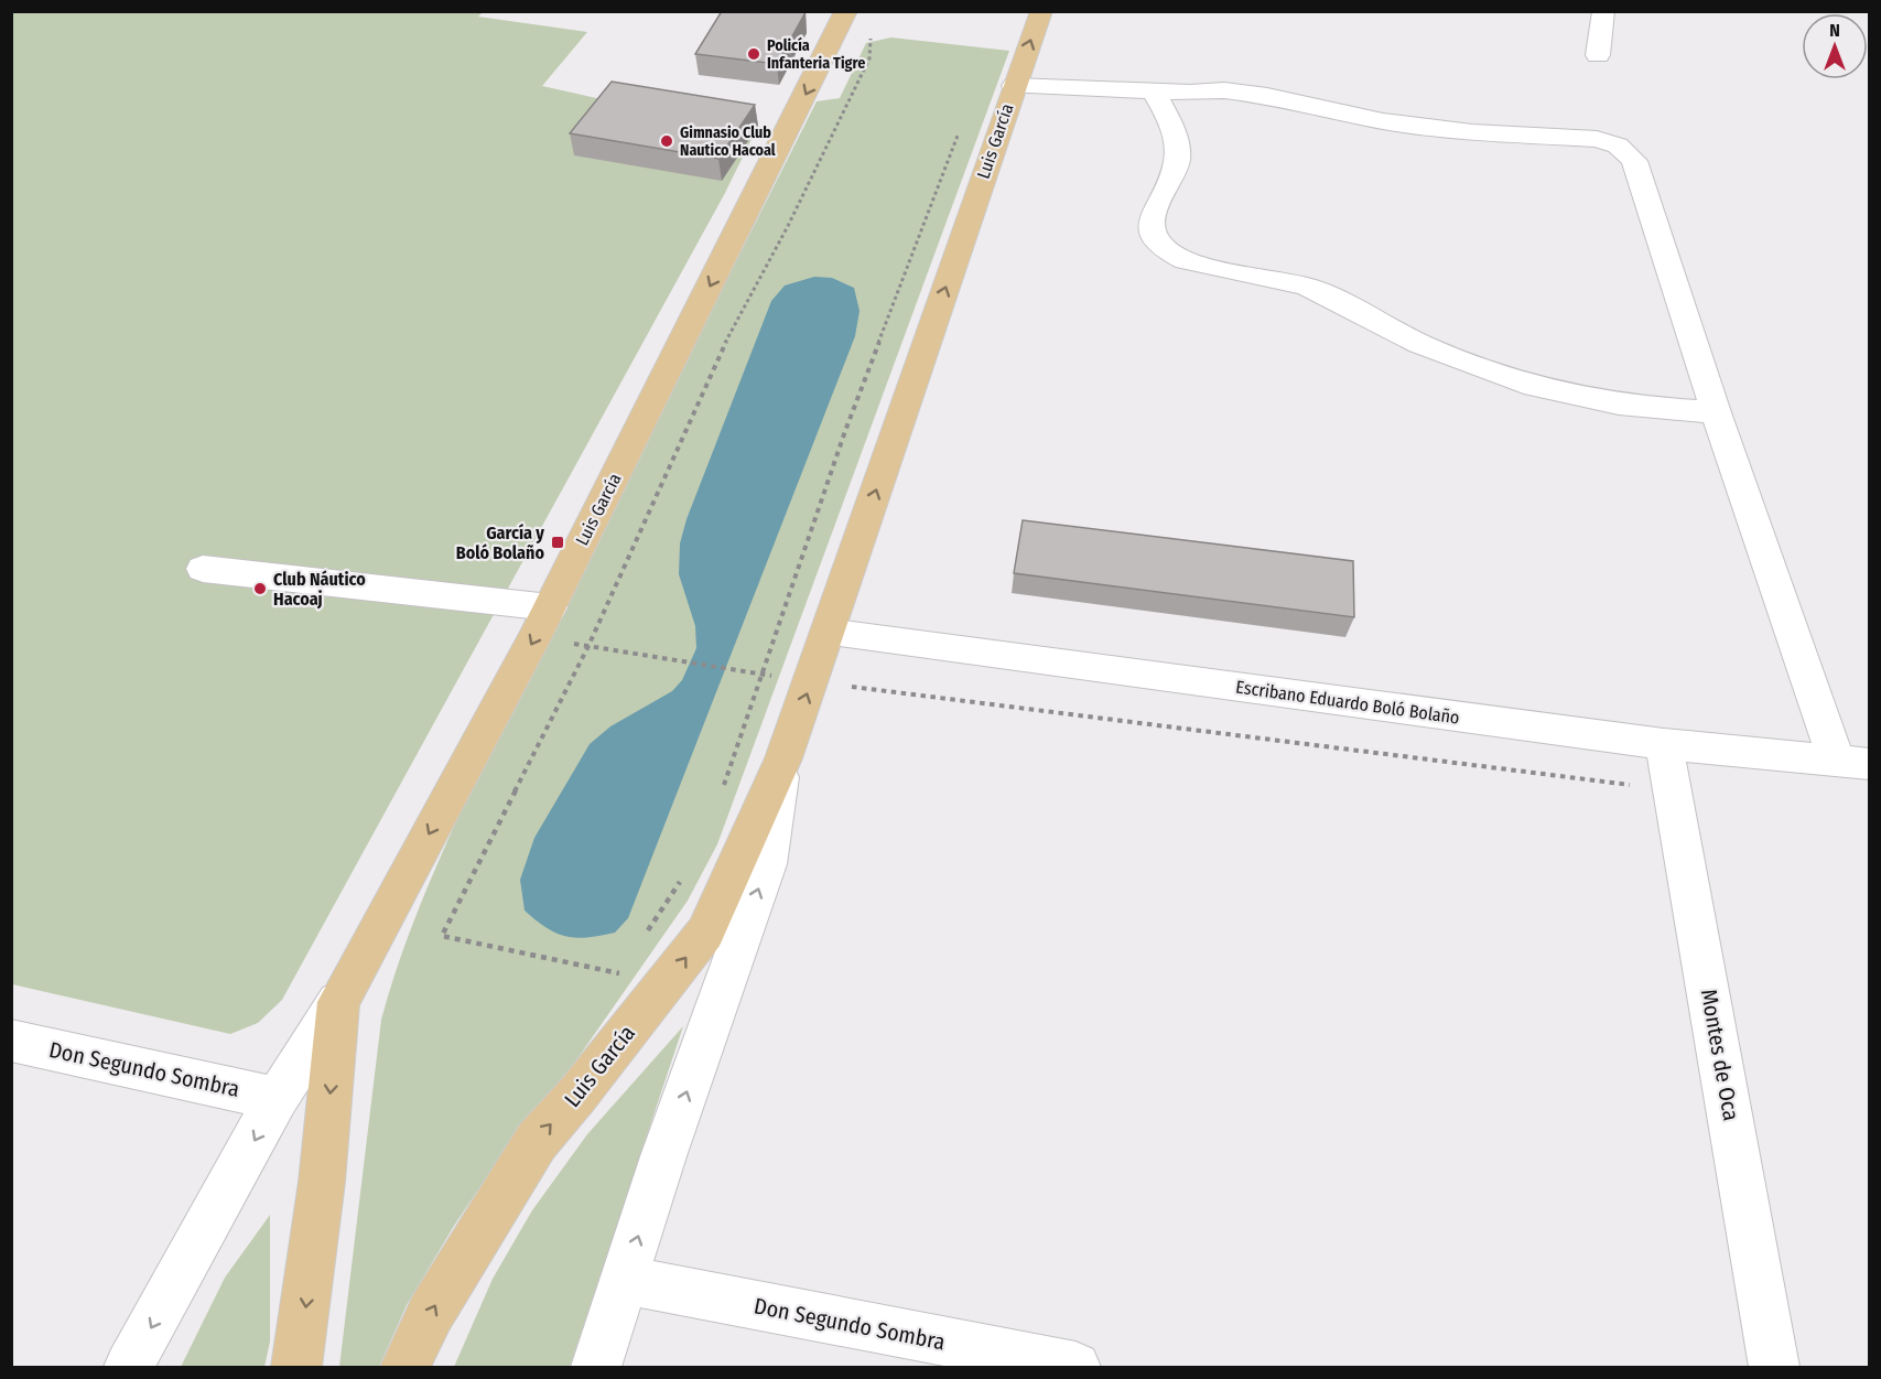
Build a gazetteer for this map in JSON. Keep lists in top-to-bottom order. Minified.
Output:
{"streets":{"main road":["Luis García"],"street":["Escribano Eduardo Boló Bolaño","Montes de Oca","Don Segundo Sombra"]},"crossings":[["Luis García","Escribano Eduardo Boló Bolaño"],["Luis García","Don Segundo Sombra"],["Escribano Eduardo Boló Bolaño","Montes de Oca"]],"places":{"other":["Policía Infanteria Tigre","Gimnasio Club Nautico Hacoal","Club Náutico Hacoaj"],"transit":["García y Boló Bolaño"]},"north":"top"}
